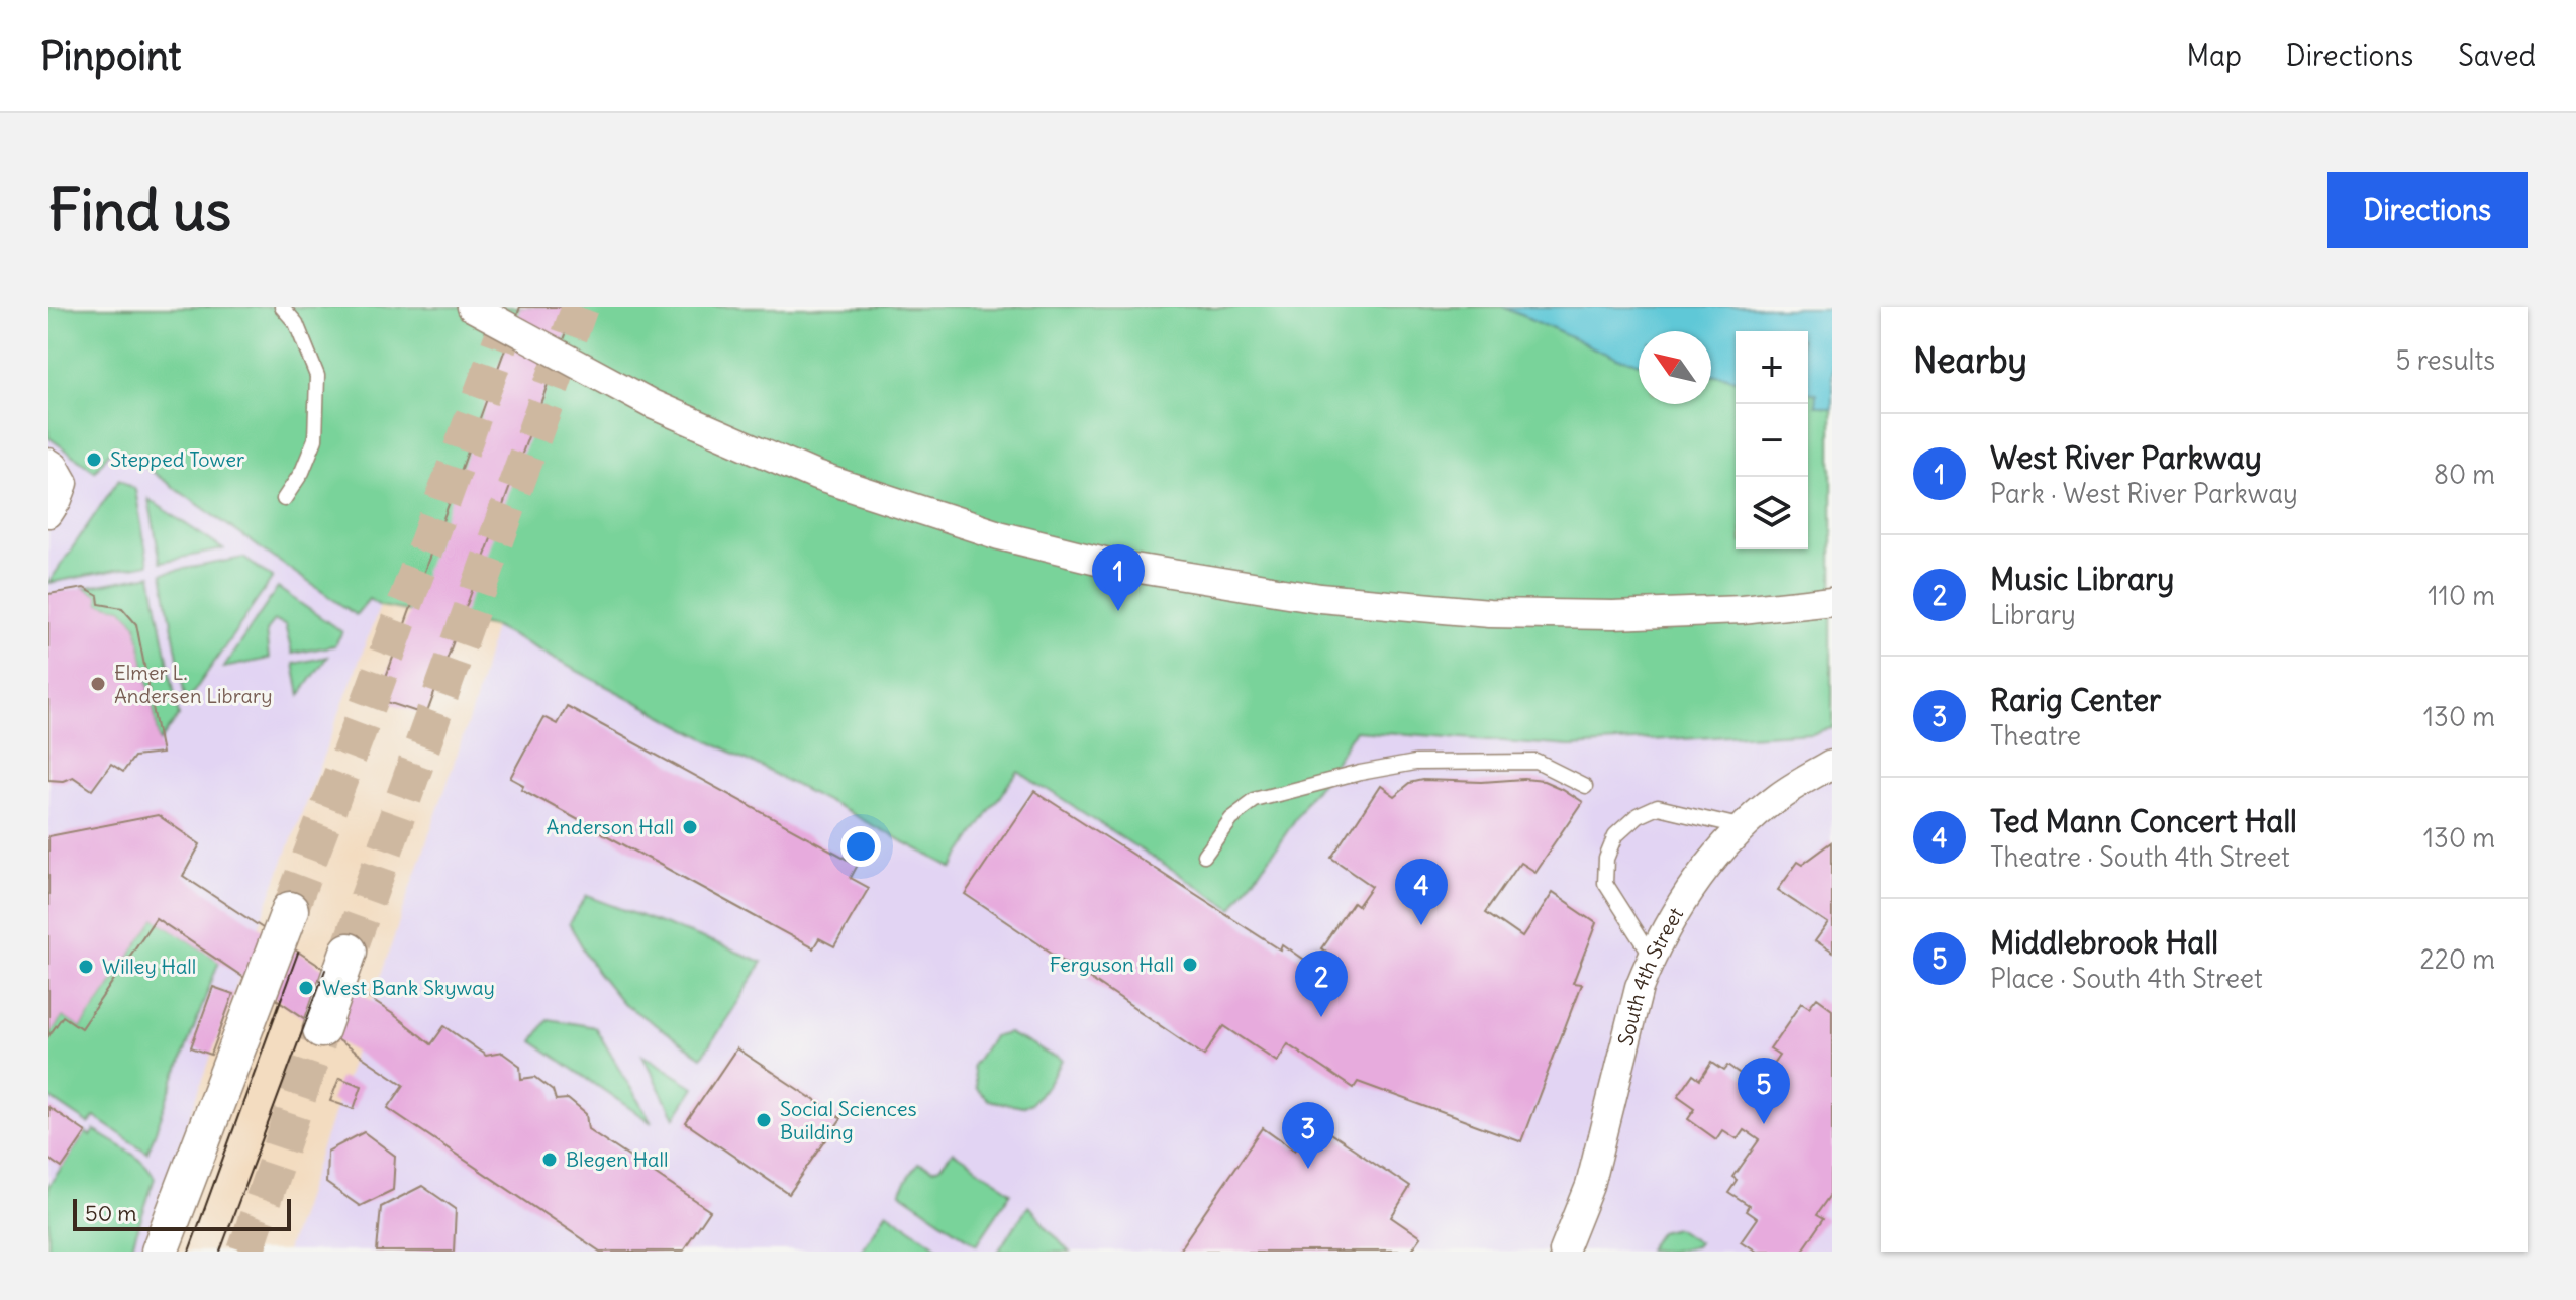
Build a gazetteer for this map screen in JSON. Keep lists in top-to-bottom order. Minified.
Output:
{"streets":{"street":["South 4th Street"]},"places":["Stepped Tower","Elmer L. Andersen Library","Anderson Hall","Ferguson Hall","Willey Hall","West Bank Skyway","Social Sciences Building","Blegen Hall"],"scale_bar":"50 m","north":"top left","page":{"header":"Pinpoint","nav":["Map","Directions","Saved"],"buttons":"Directions","title":"Find us","heading":["Nearby","5 results"],"map_buttons":["+","−"],"list":[{"mark":"1","name":"West River Parkway","note":"Park · West River Parkway","value":"80 m"},{"mark":"2","name":"Music Library","note":"Library","value":"110 m"},{"mark":"3","name":"Rarig Center","note":"Theatre","value":"130 m"},{"mark":"4","name":"Ted Mann Concert Hall","note":"Theatre · South 4th Street","value":"130 m"},{"mark":"5","name":"Middlebrook Hall","note":"Place · South 4th Street","value":"220 m"}],"pins":["1","4","2","5","3"],"scale":"50 m"}}
